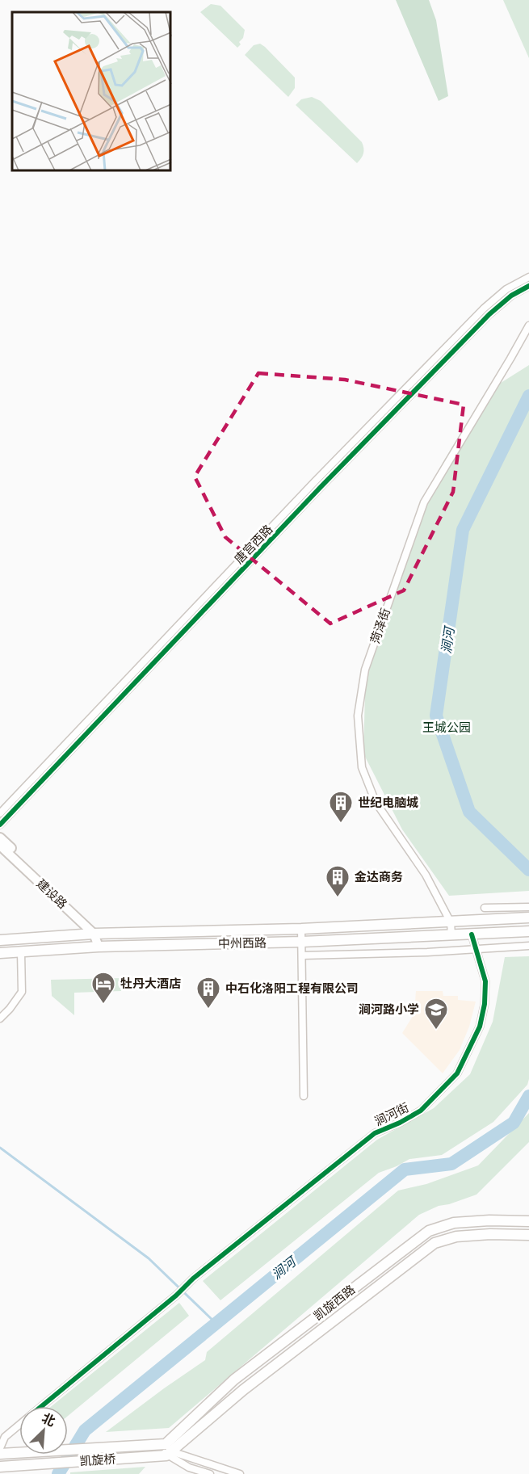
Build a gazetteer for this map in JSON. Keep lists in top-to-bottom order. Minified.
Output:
{"streets":{"main road":["中州西路","凯旋西路","凯旋桥"],"street":["唐宫西路","菏泽街","建设路","涧河街"]},"crossings":[["菏泽街","中州西路"],["建设路","中州西路"],["中州西路","涧河街"],["凯旋西路","凯旋桥"]],"water":["涧河"],"parks":["王城公园"],"places":{"building":["世纪电脑城","金达商务","中石化洛阳工程有限公司"],"hotel":["牡丹大酒店"],"school or university":["涧河路小学"]},"north":"top right"}
